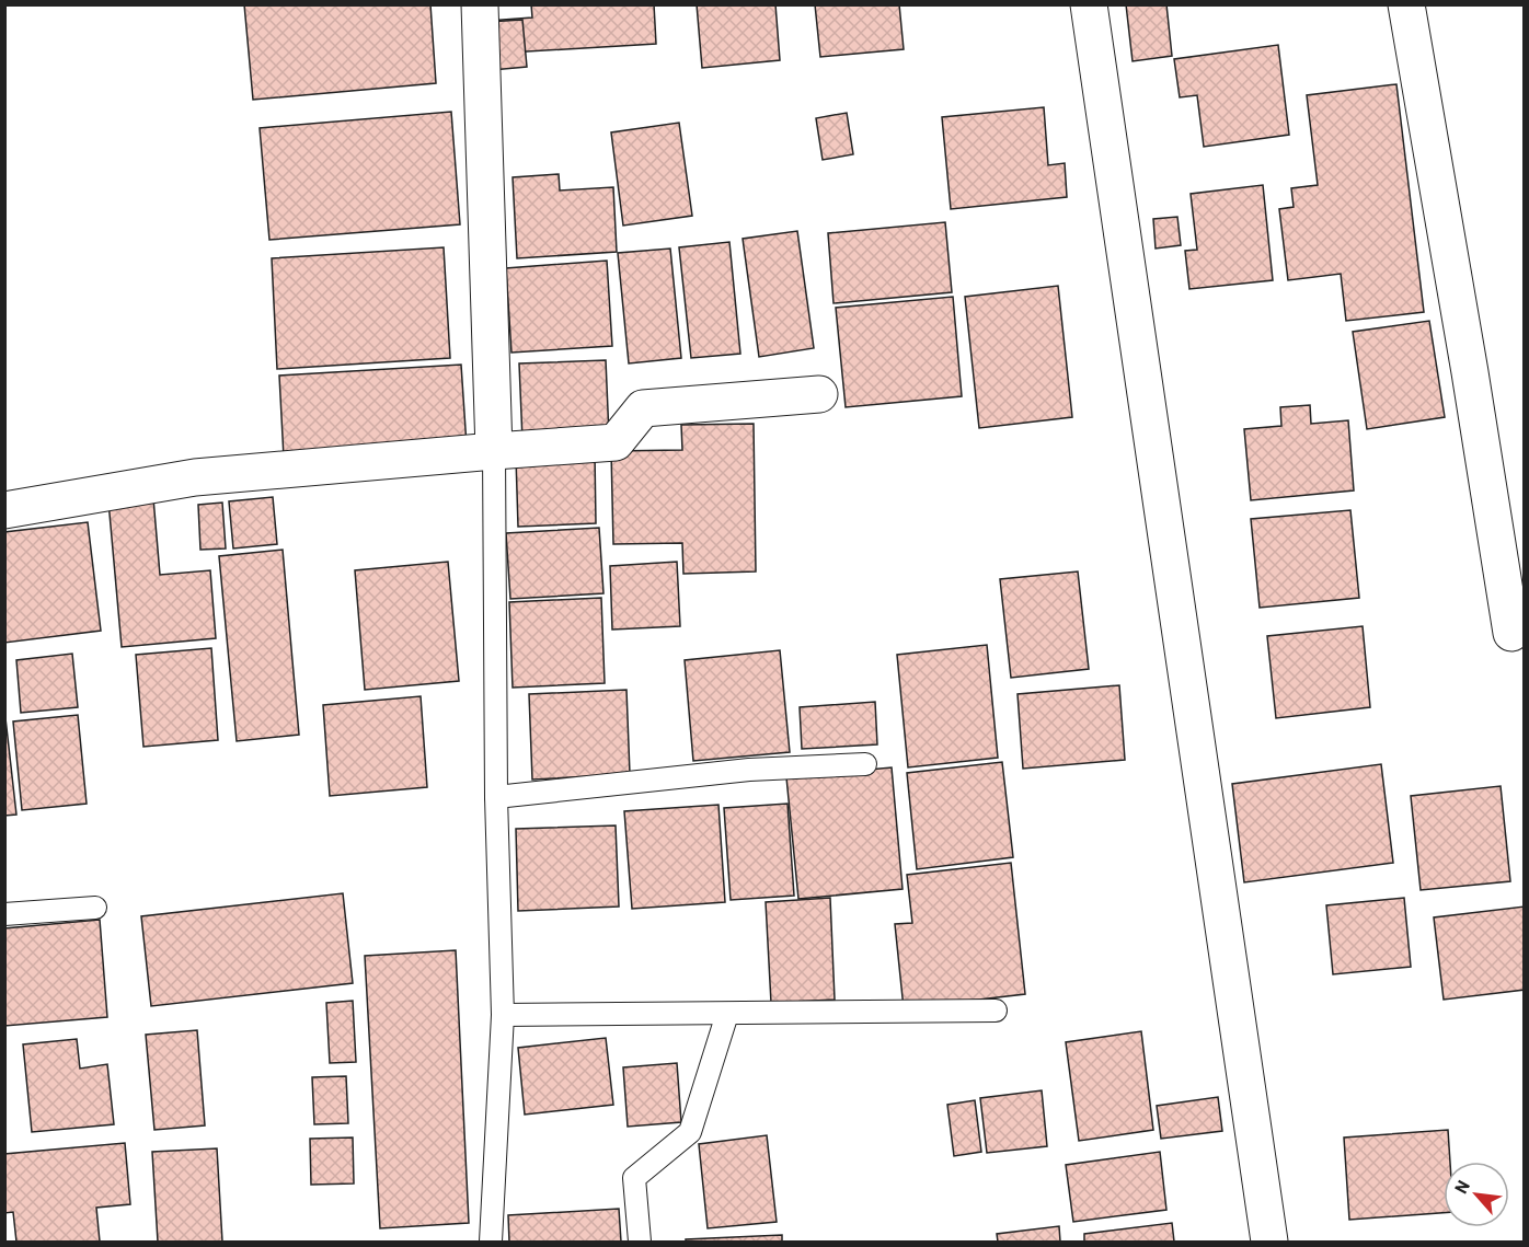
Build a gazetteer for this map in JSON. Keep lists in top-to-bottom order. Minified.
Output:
{"north":"top left"}
